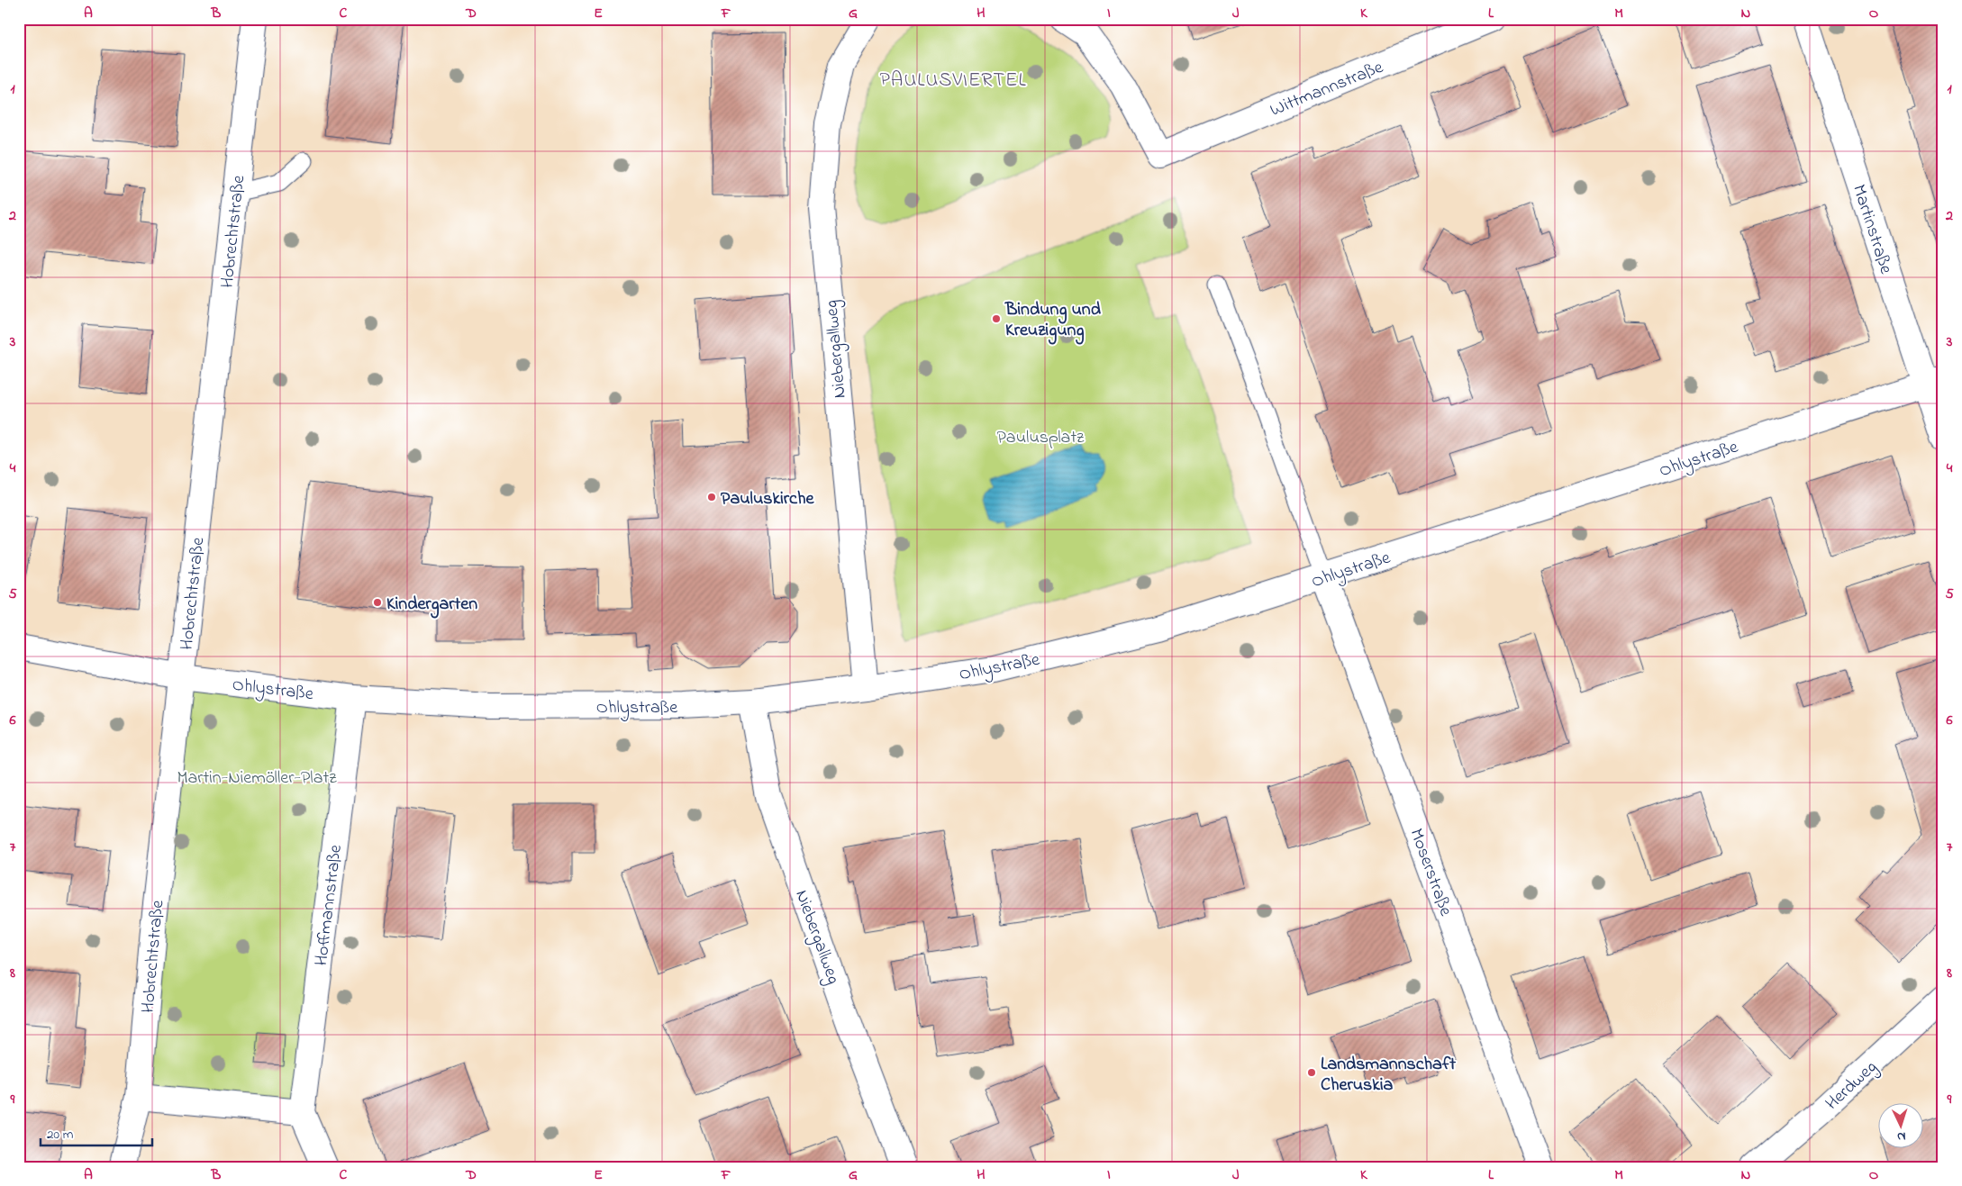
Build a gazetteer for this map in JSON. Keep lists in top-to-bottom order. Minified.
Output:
{"streets":{"street":["Wittmannstraße","Martinstraße","Hobrechtstraße","Niebergallweg","Ohlystraße","Moserstraße","Hoffmannstraße","Herdweg"]},"crossings":[["Martinstraße","Ohlystraße"],["Hobrechtstraße","Ohlystraße"],["Niebergallweg","Ohlystraße"],["Ohlystraße","Moserstraße"],["Ohlystraße","Hoffmannstraße"]],"districts":["PAULUSVIERTEL"],"parks":["Paulusplatz","Martin-Niemöller-Platz"],"places":["Bindung und Kreuzigung","Pauluskirche","Kindergarten","Landsmannschaft Cheruskia"],"scale_bar":"20 m","north":"bottom","grid":{"columns":["A","B","C","D","E","F","G","H","I","J","K","L","M","N","O"],"rows":["1","2","3","4","5","6","7","8","9"]}}
